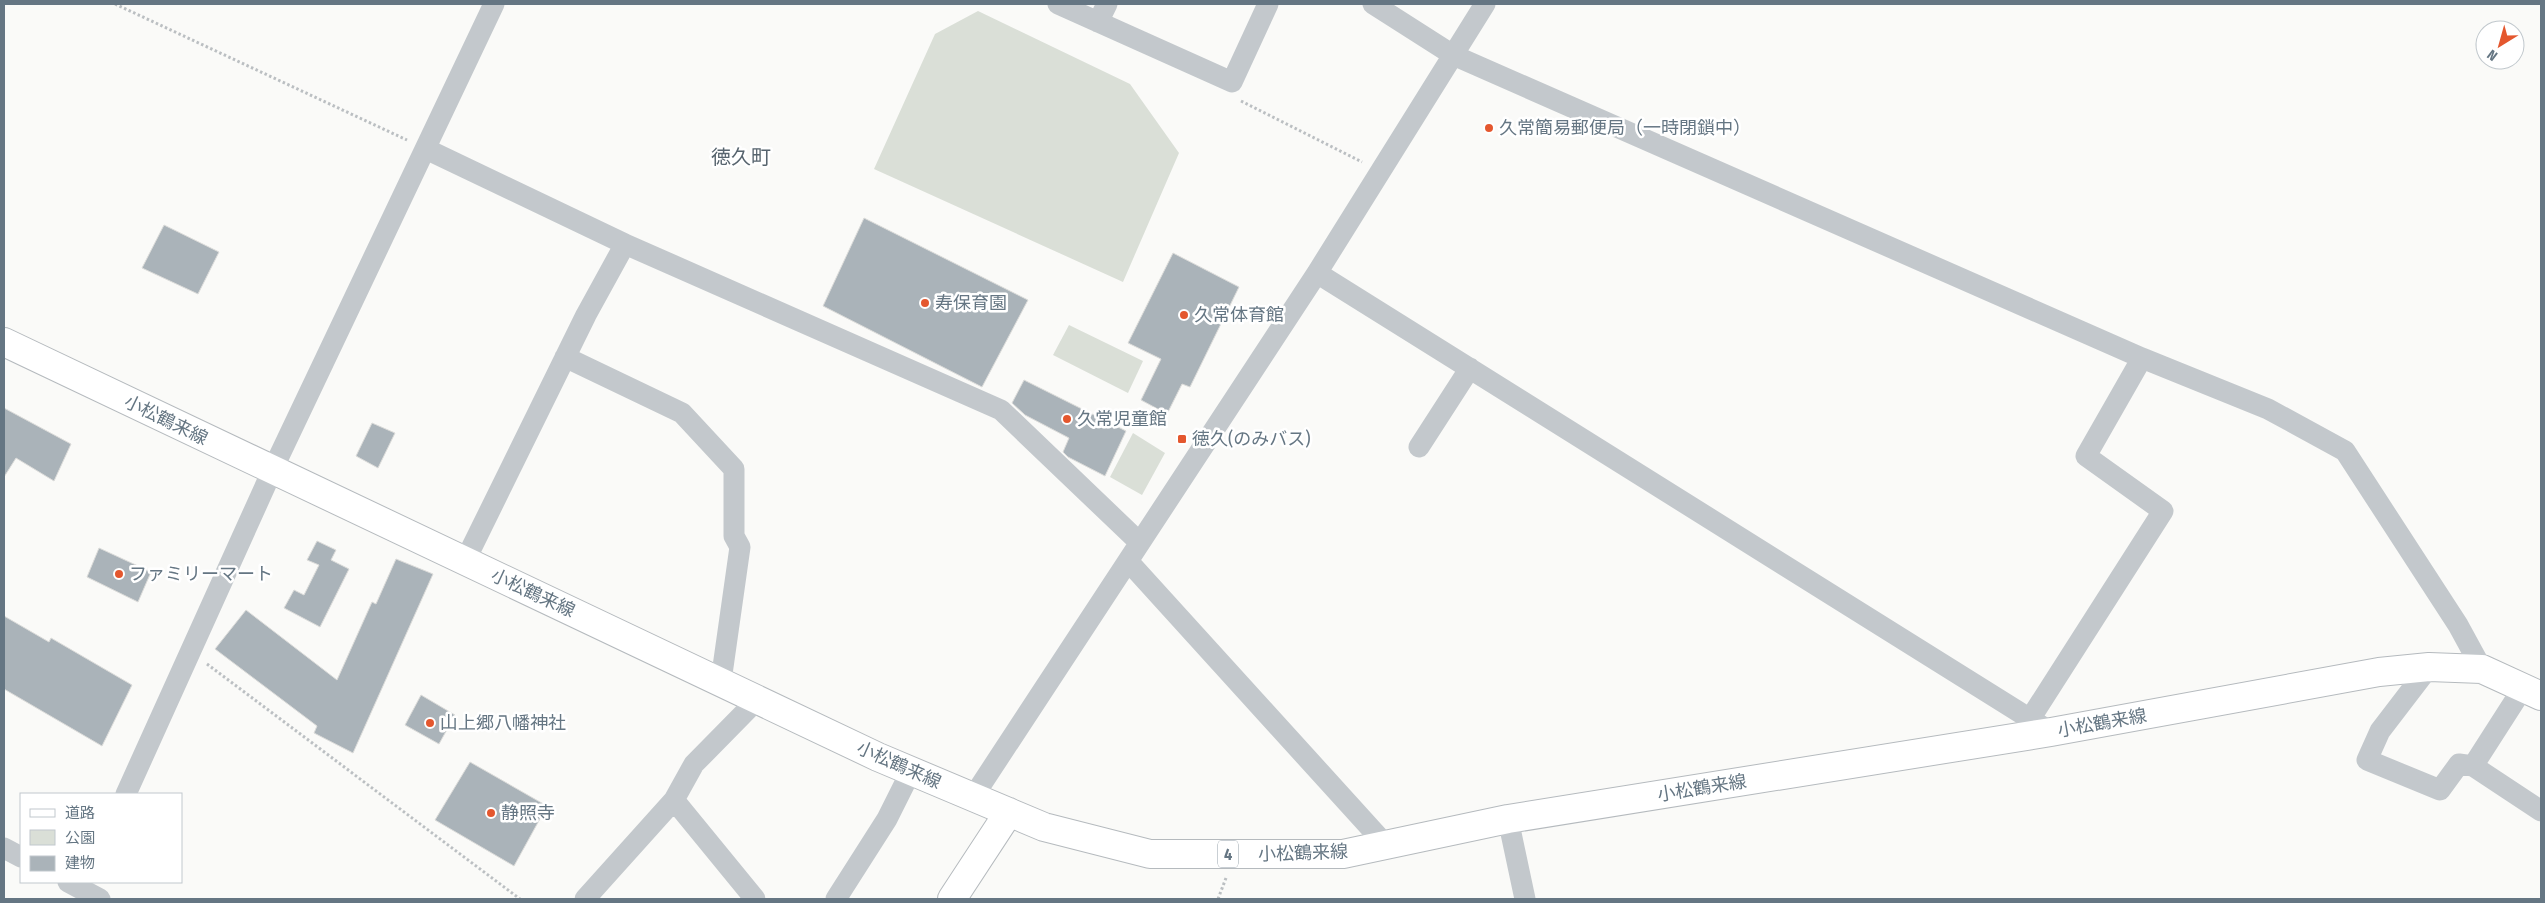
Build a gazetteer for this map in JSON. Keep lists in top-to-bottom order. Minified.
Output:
{"streets":{"main road":["小松鶴来線","4"]},"districts":["徳久町"],"places":{"other":["久常簡易郵便局（一時閉鎖中）","寿保育園","久常体育館","久常児童館","ファミリーマート","山上郷八幡神社","静照寺"],"transit":["徳久(のみバス)"]},"legend":["道路","公園","建物"],"north":"bottom left"}
